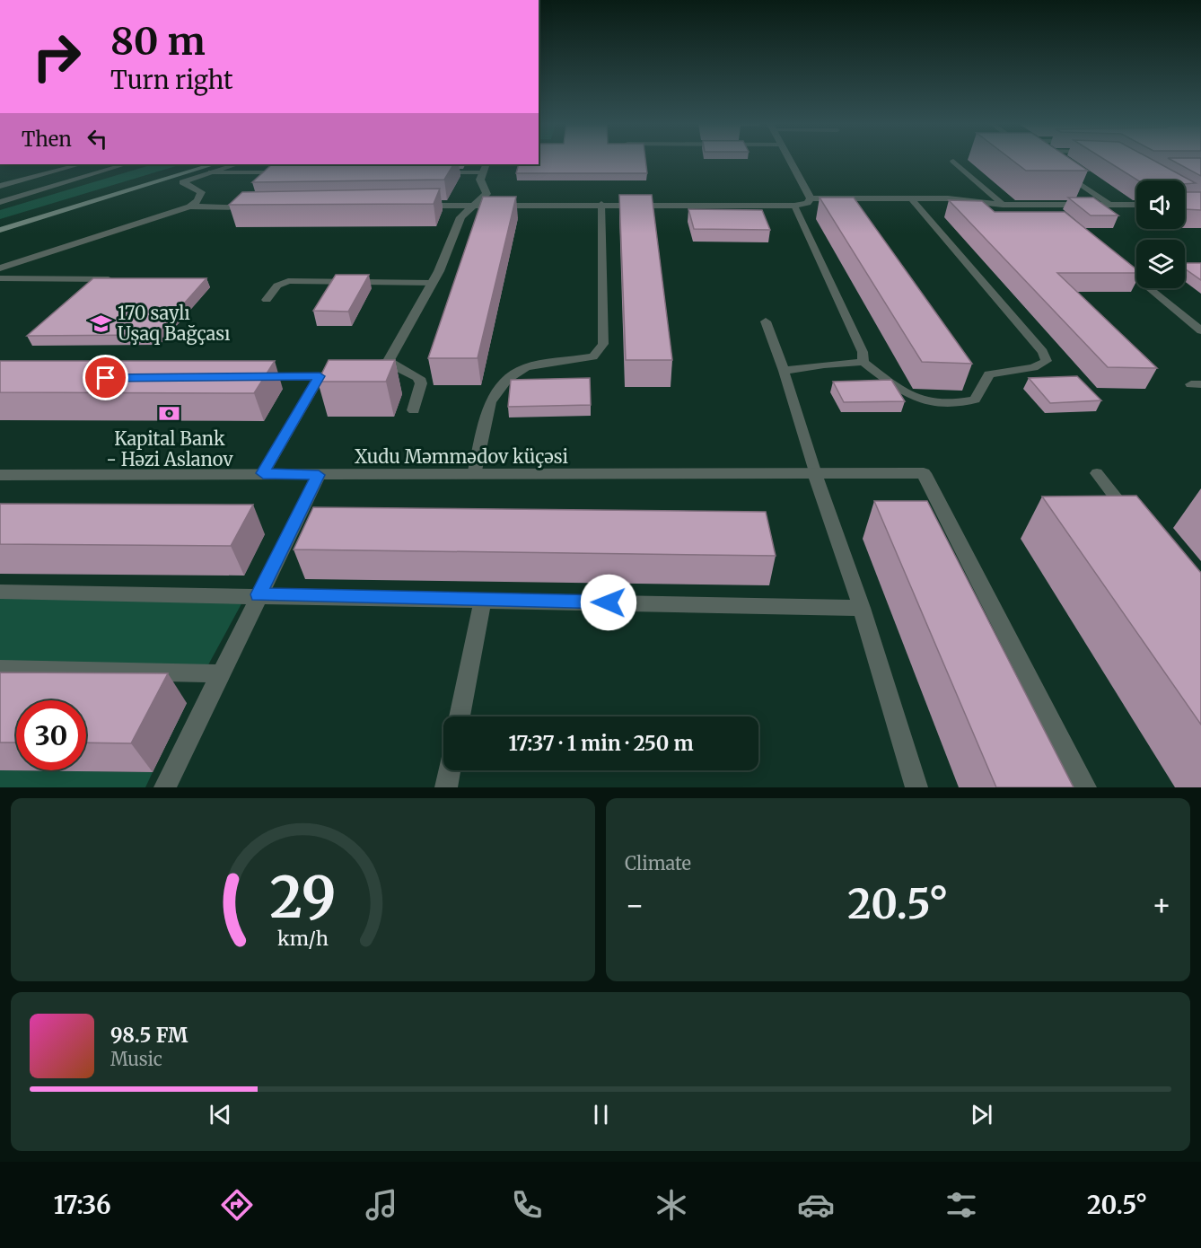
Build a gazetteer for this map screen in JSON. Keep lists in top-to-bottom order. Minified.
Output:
{"streets":{"street":["Xudu Məmmədov küçəsi"]},"places":{"school or university":["170 saylı Uşaq Bağçası"],"bank":["Kapital Bank - Həzi Aslanov"]},"page":{"turn":["80 m","Turn right"],"then":"Then","limit":"30","trip":"17:37 · 1 min · 250 m","tile":"Climate","heat":["−","20.5°","+"],"song":["98.5 FM","Music"],"tabs":["17:36","20.5°"],"gauge":["29","km/h"]}}
